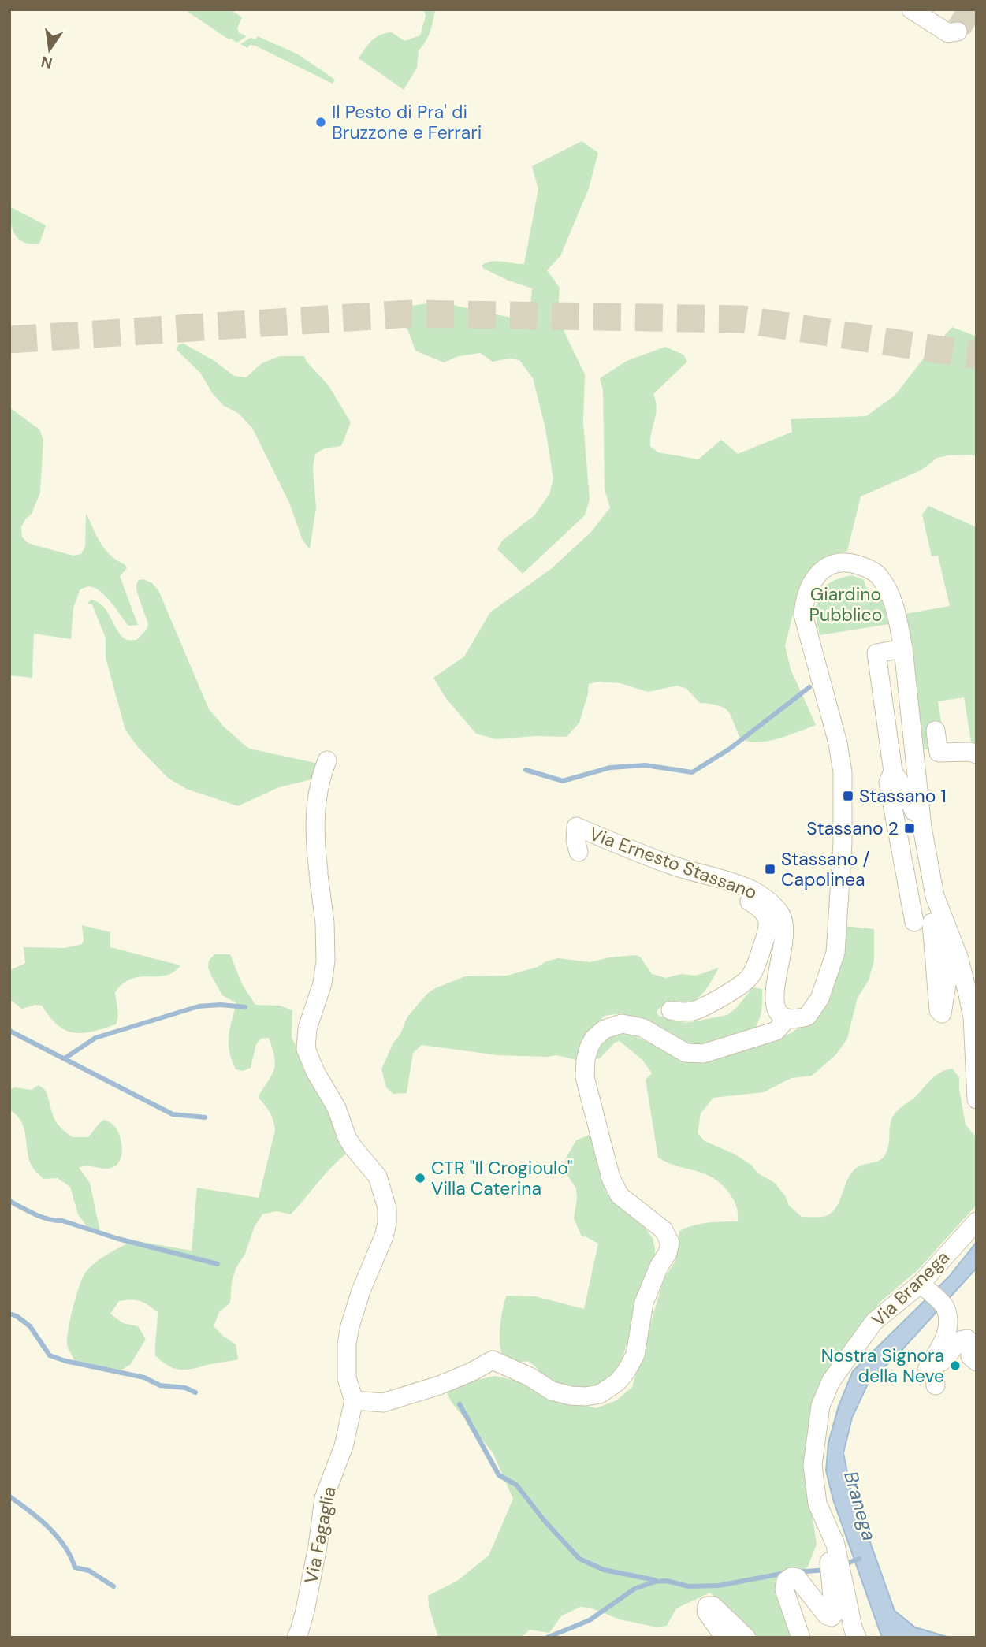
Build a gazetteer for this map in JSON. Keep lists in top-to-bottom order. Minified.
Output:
{"streets":{"street":["Via Ernesto Stassano","Via Branega","Via Fagaglia"]},"water":["Branega"],"parks":["Giardino Pubblico"],"places":{"other":["Il Pesto di Pra' di Bruzzone e Ferrari","CTR \"Il Crogioulo\" Villa Caterina","Nostra Signora della Neve"],"transit":["Stassano 1","Stassano 2","Stassano / Capolinea"]},"north":"bottom"}
